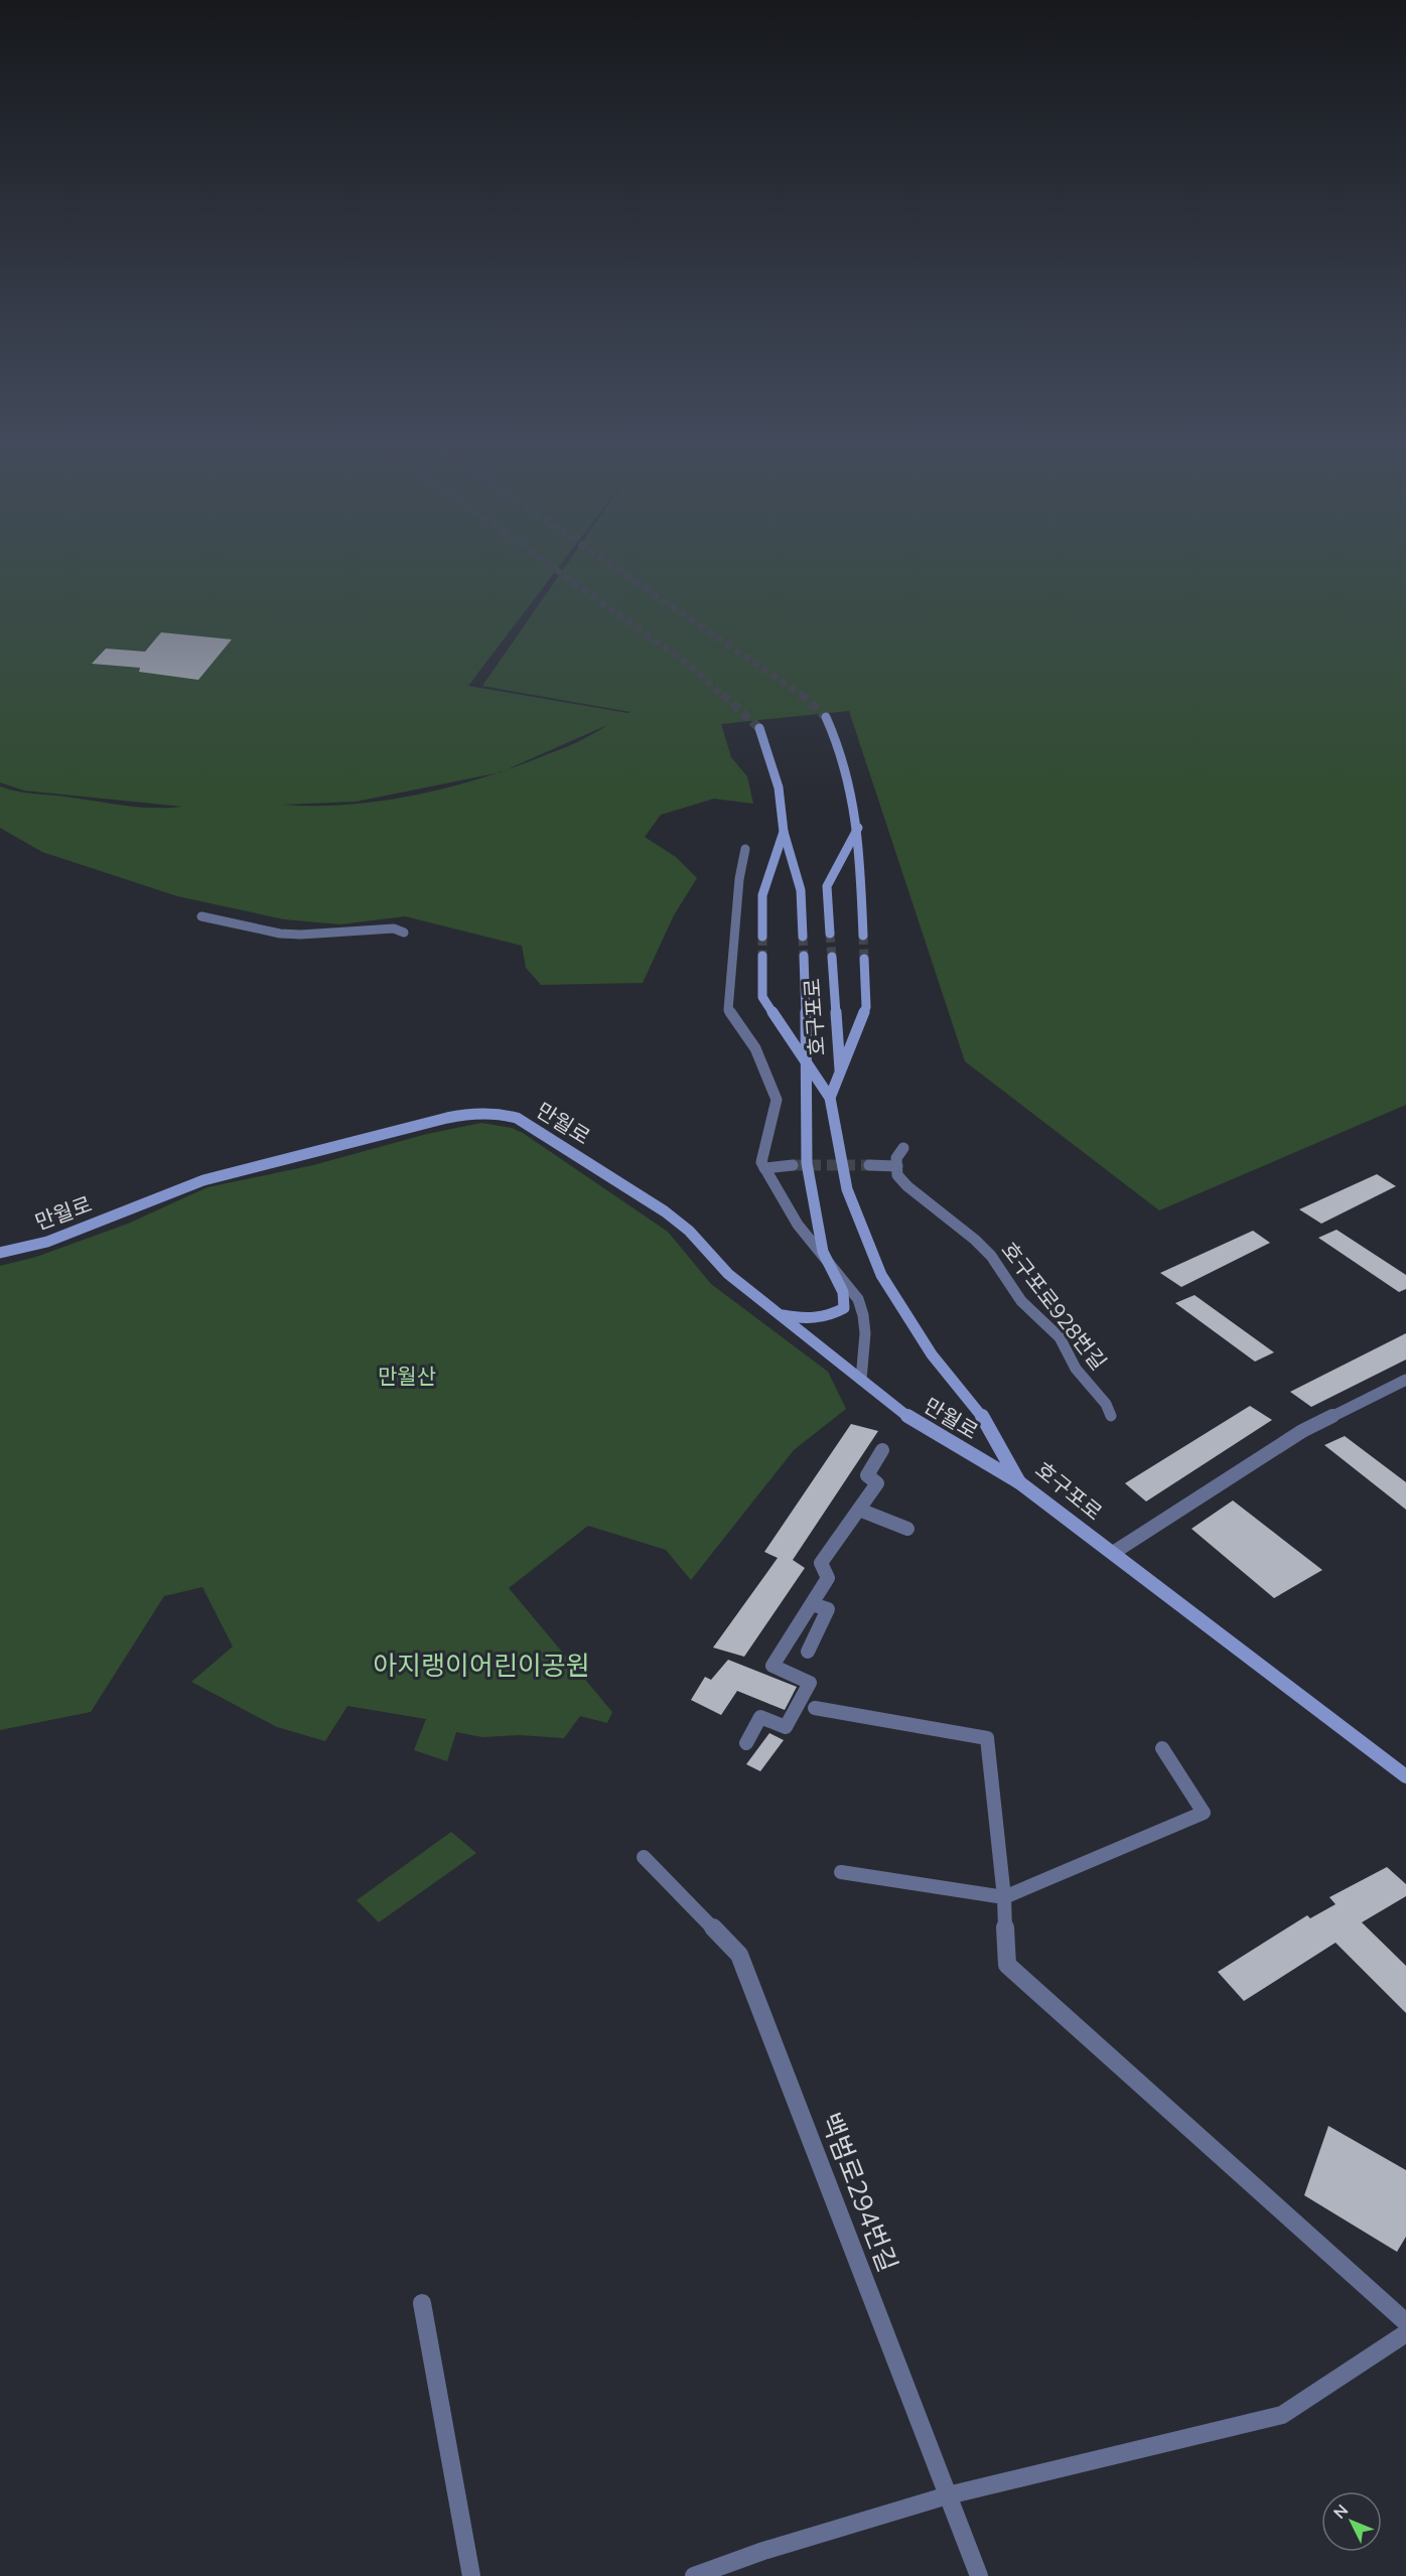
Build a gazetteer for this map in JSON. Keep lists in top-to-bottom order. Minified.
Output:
{"streets":{"main road":["호구포로","만월로"],"street":["호구포로928번길","백범로294번길"]},"crossings":[["호구포로","만월로"]],"parks":["만월산","아지랭이어린이공원"],"north":"top left"}
